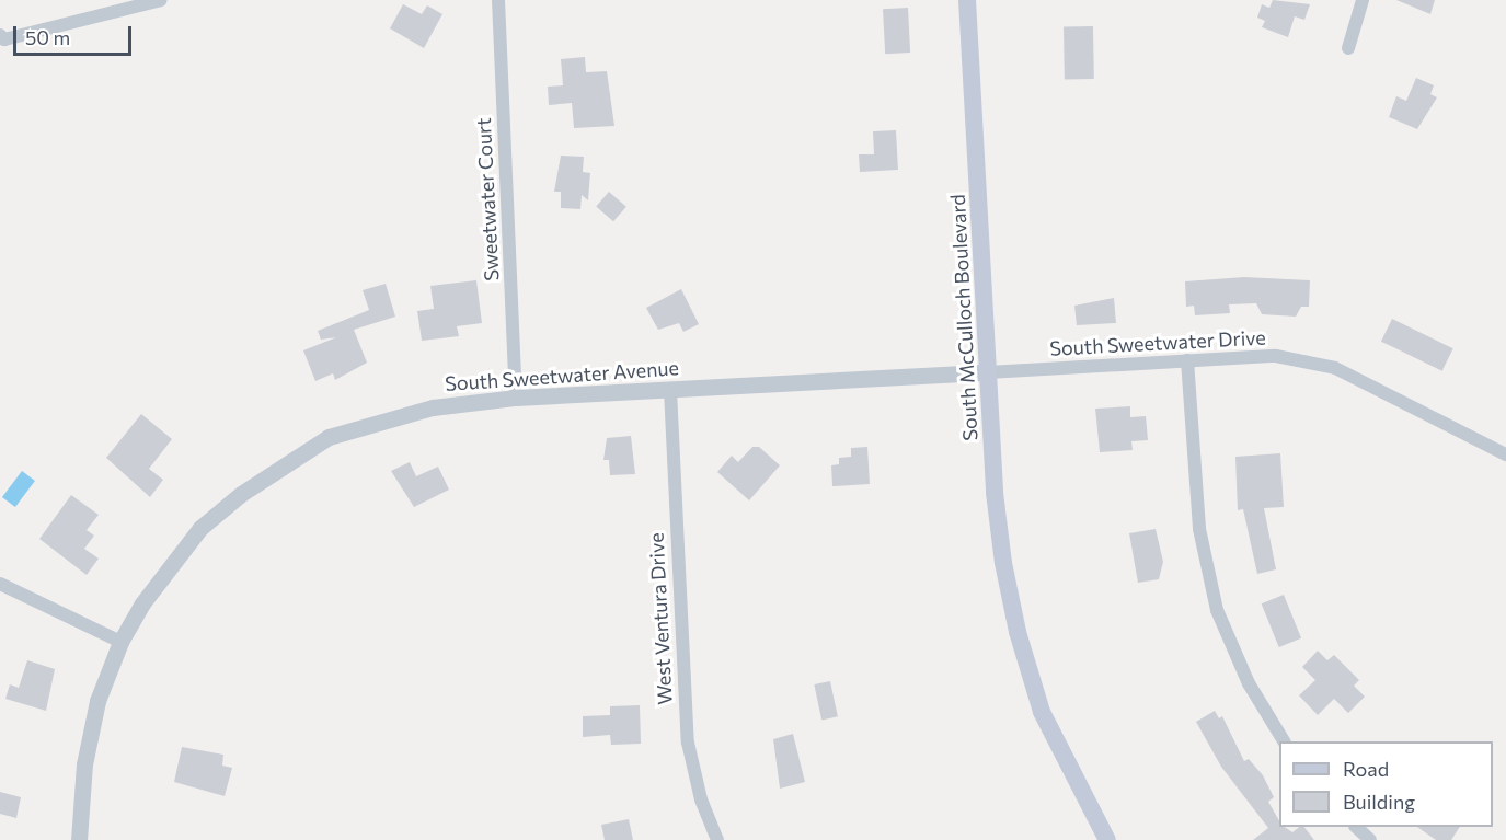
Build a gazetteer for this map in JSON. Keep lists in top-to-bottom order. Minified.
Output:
{"streets":{"main road":["South McCulloch Boulevard"],"street":["Sweetwater Court","South Sweetwater Drive","South Sweetwater Avenue","West Ventura Drive"]},"crossings":[["Sweetwater Court","South Sweetwater Avenue"],["South McCulloch Boulevard","South Sweetwater Drive"],["South McCulloch Boulevard","South Sweetwater Avenue"],["South Sweetwater Drive","South Sweetwater Avenue"],["South Sweetwater Avenue","West Ventura Drive"]],"legend":["Road","Building"],"scale_bar":"50 m"}
